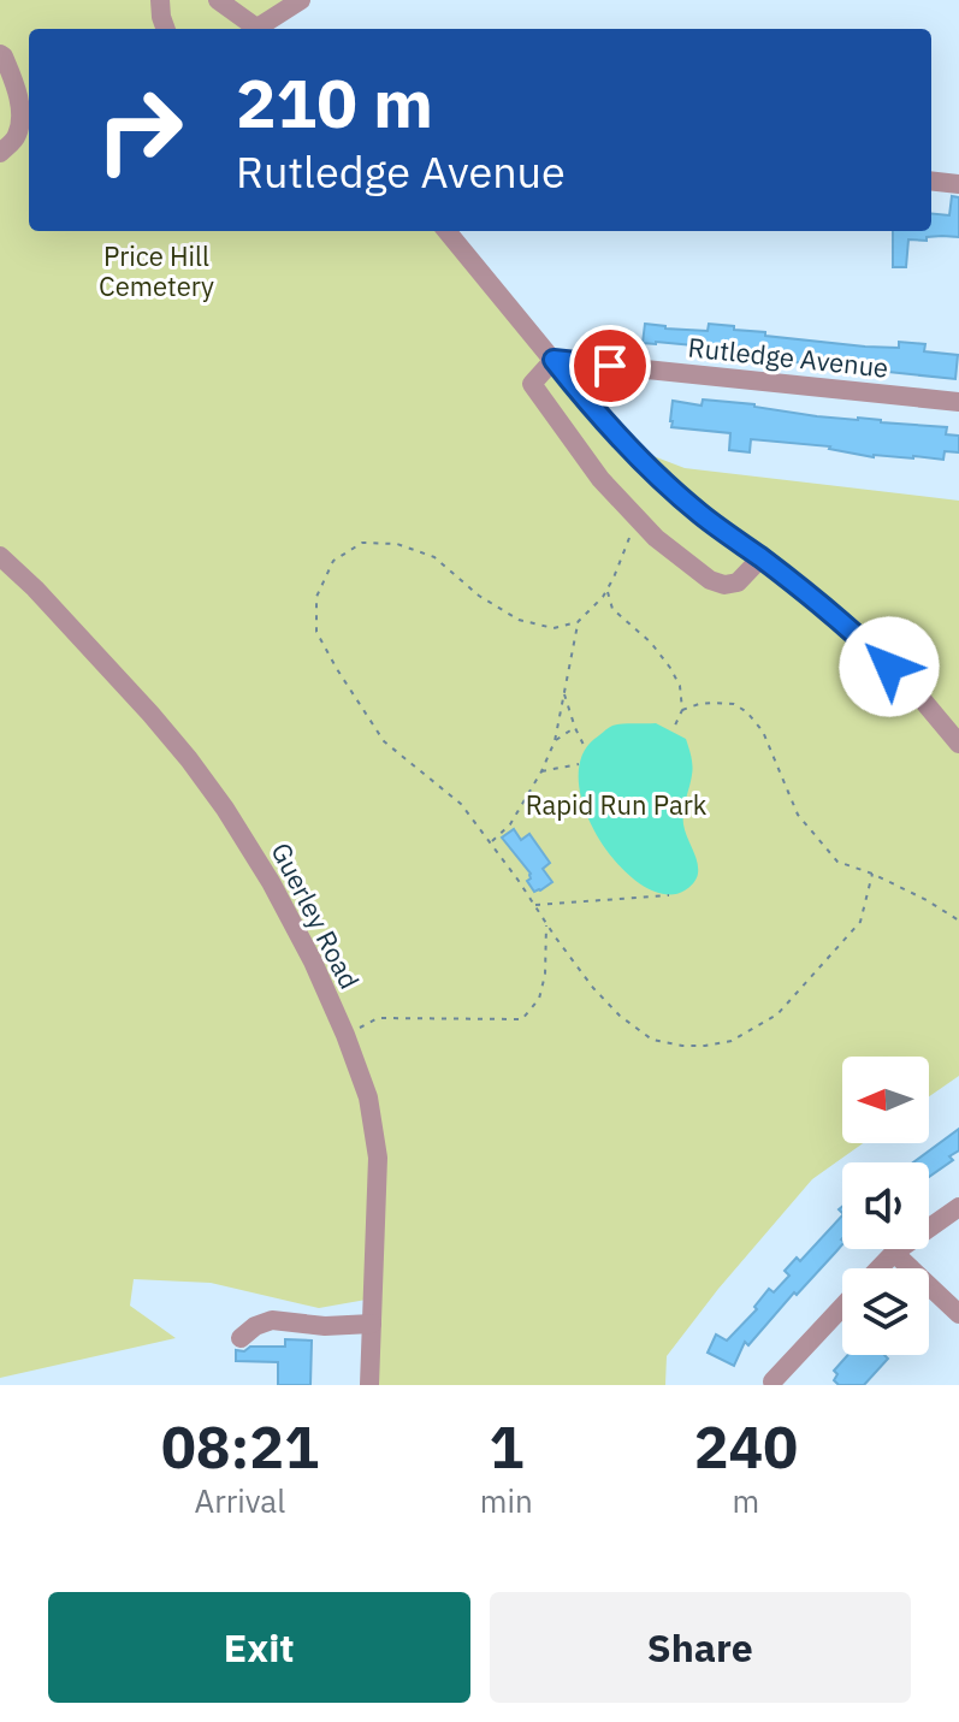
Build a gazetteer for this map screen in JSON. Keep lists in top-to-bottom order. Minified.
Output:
{"streets":{"street":["Rutledge Avenue","Guerley Road"]},"parks":["Price Hill Cemetery","Rapid Run Park"],"north":"left","page":{"turn":["210 m","Rutledge Avenue"],"eta":["08:21","Arrival","1","min","240","m"],"buttons":["Exit","Share"]}}
